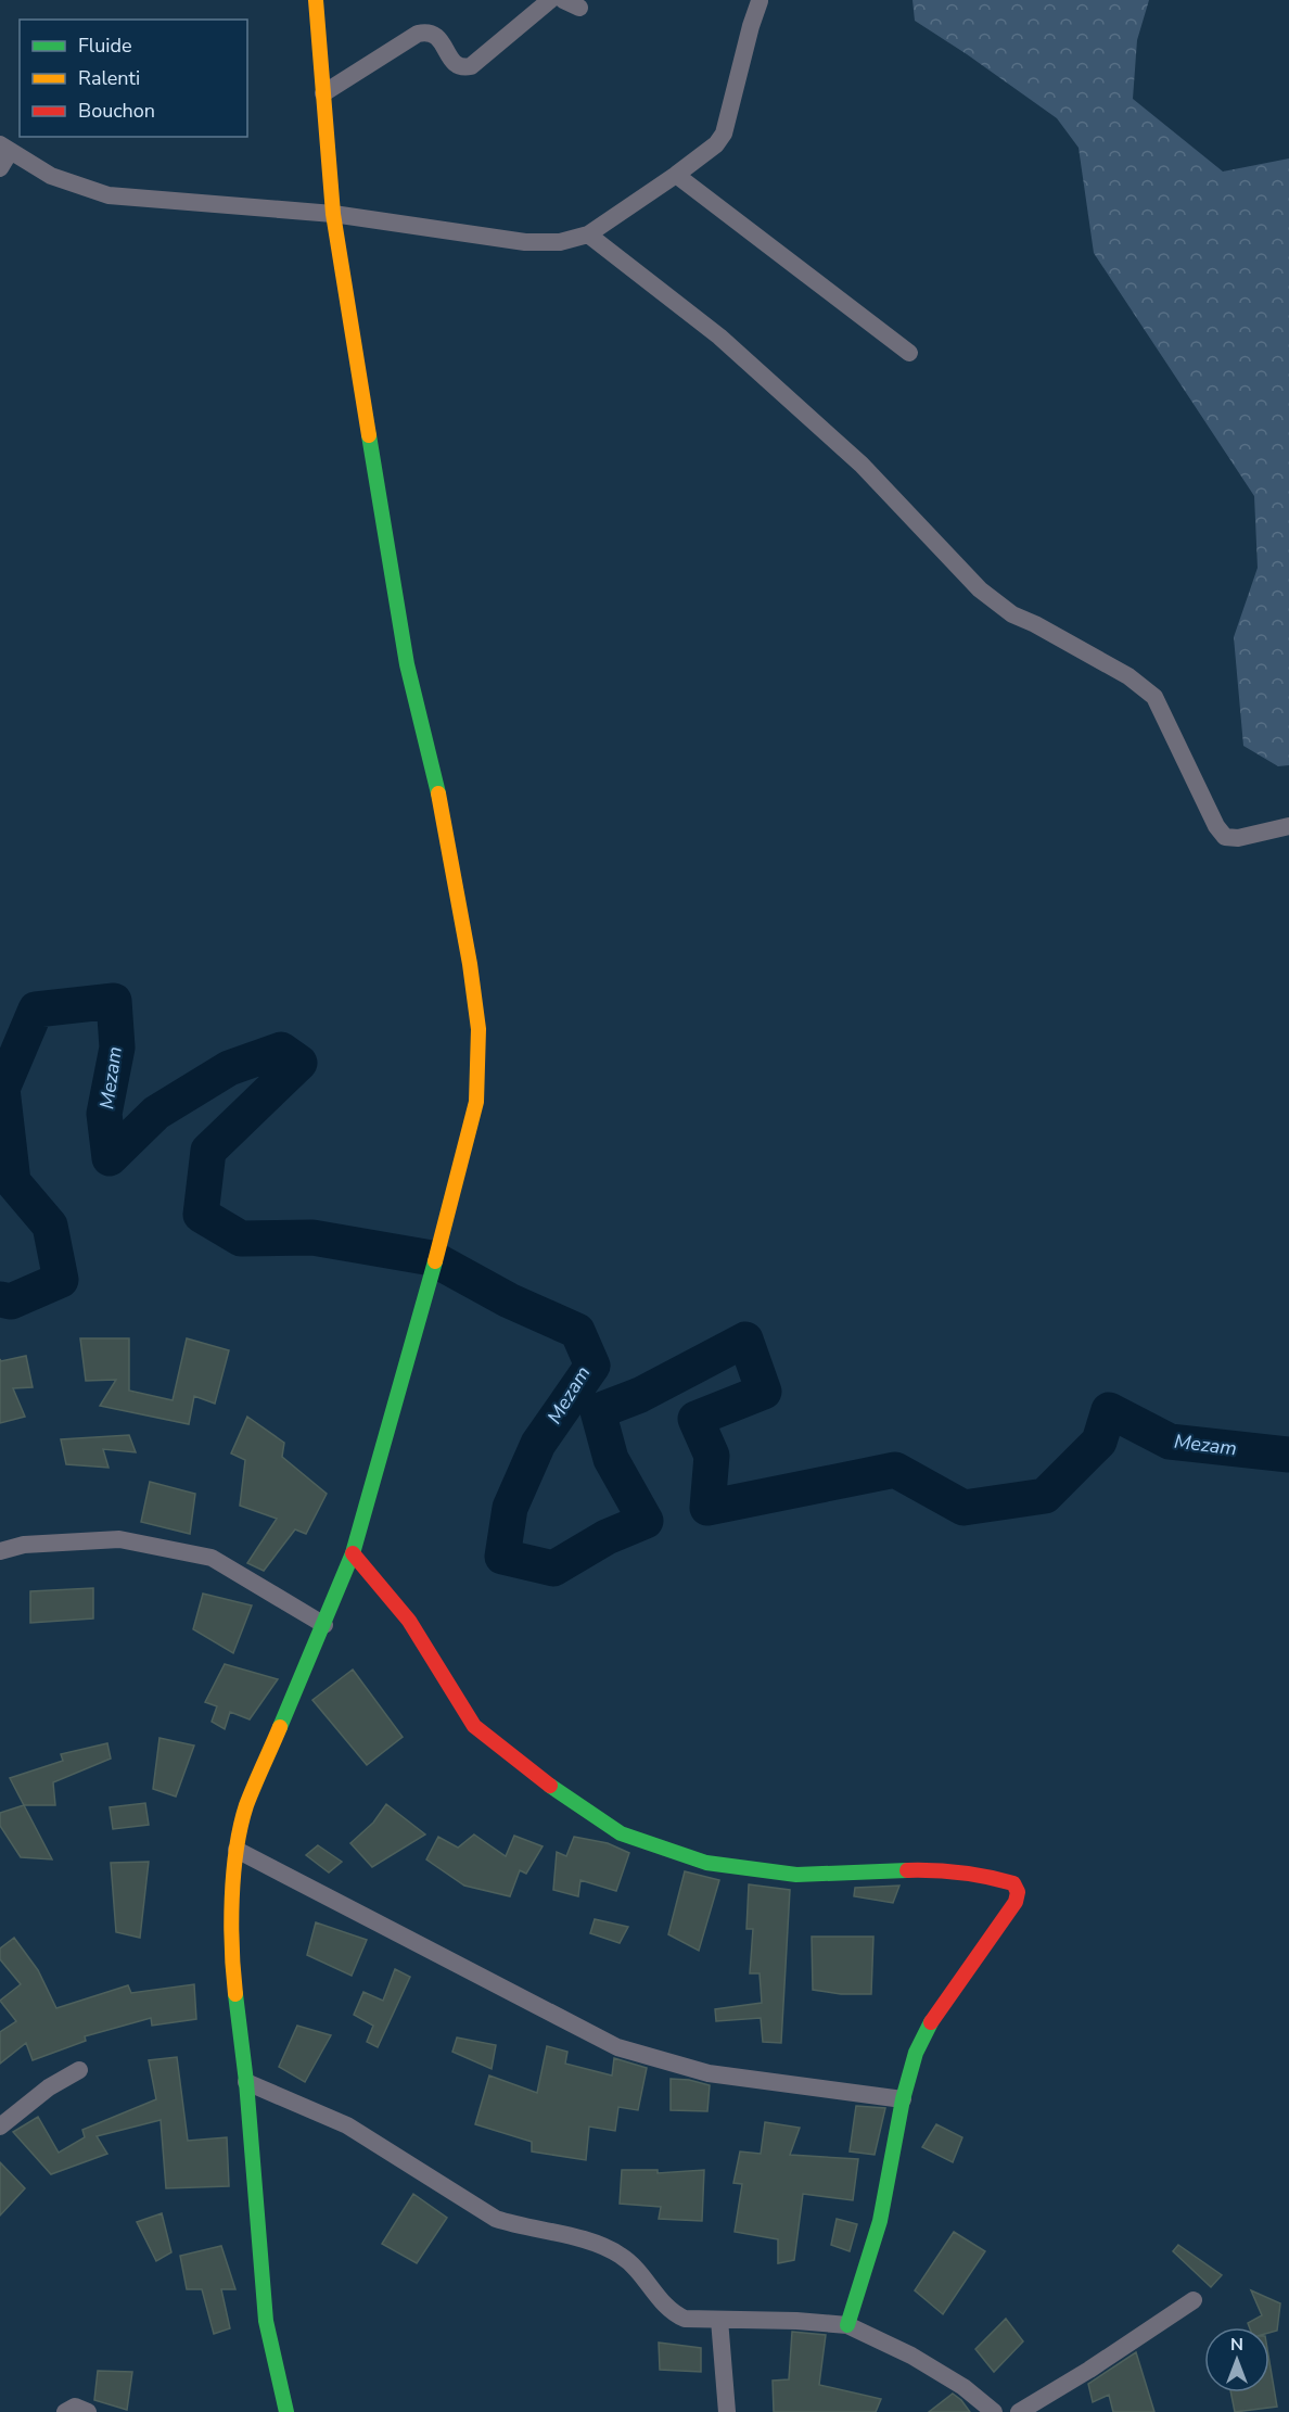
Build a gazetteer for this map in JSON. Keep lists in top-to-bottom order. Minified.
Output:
{"water":["Mezam"],"legend":["Fluide","Ralenti","Bouchon"],"north":"top"}
